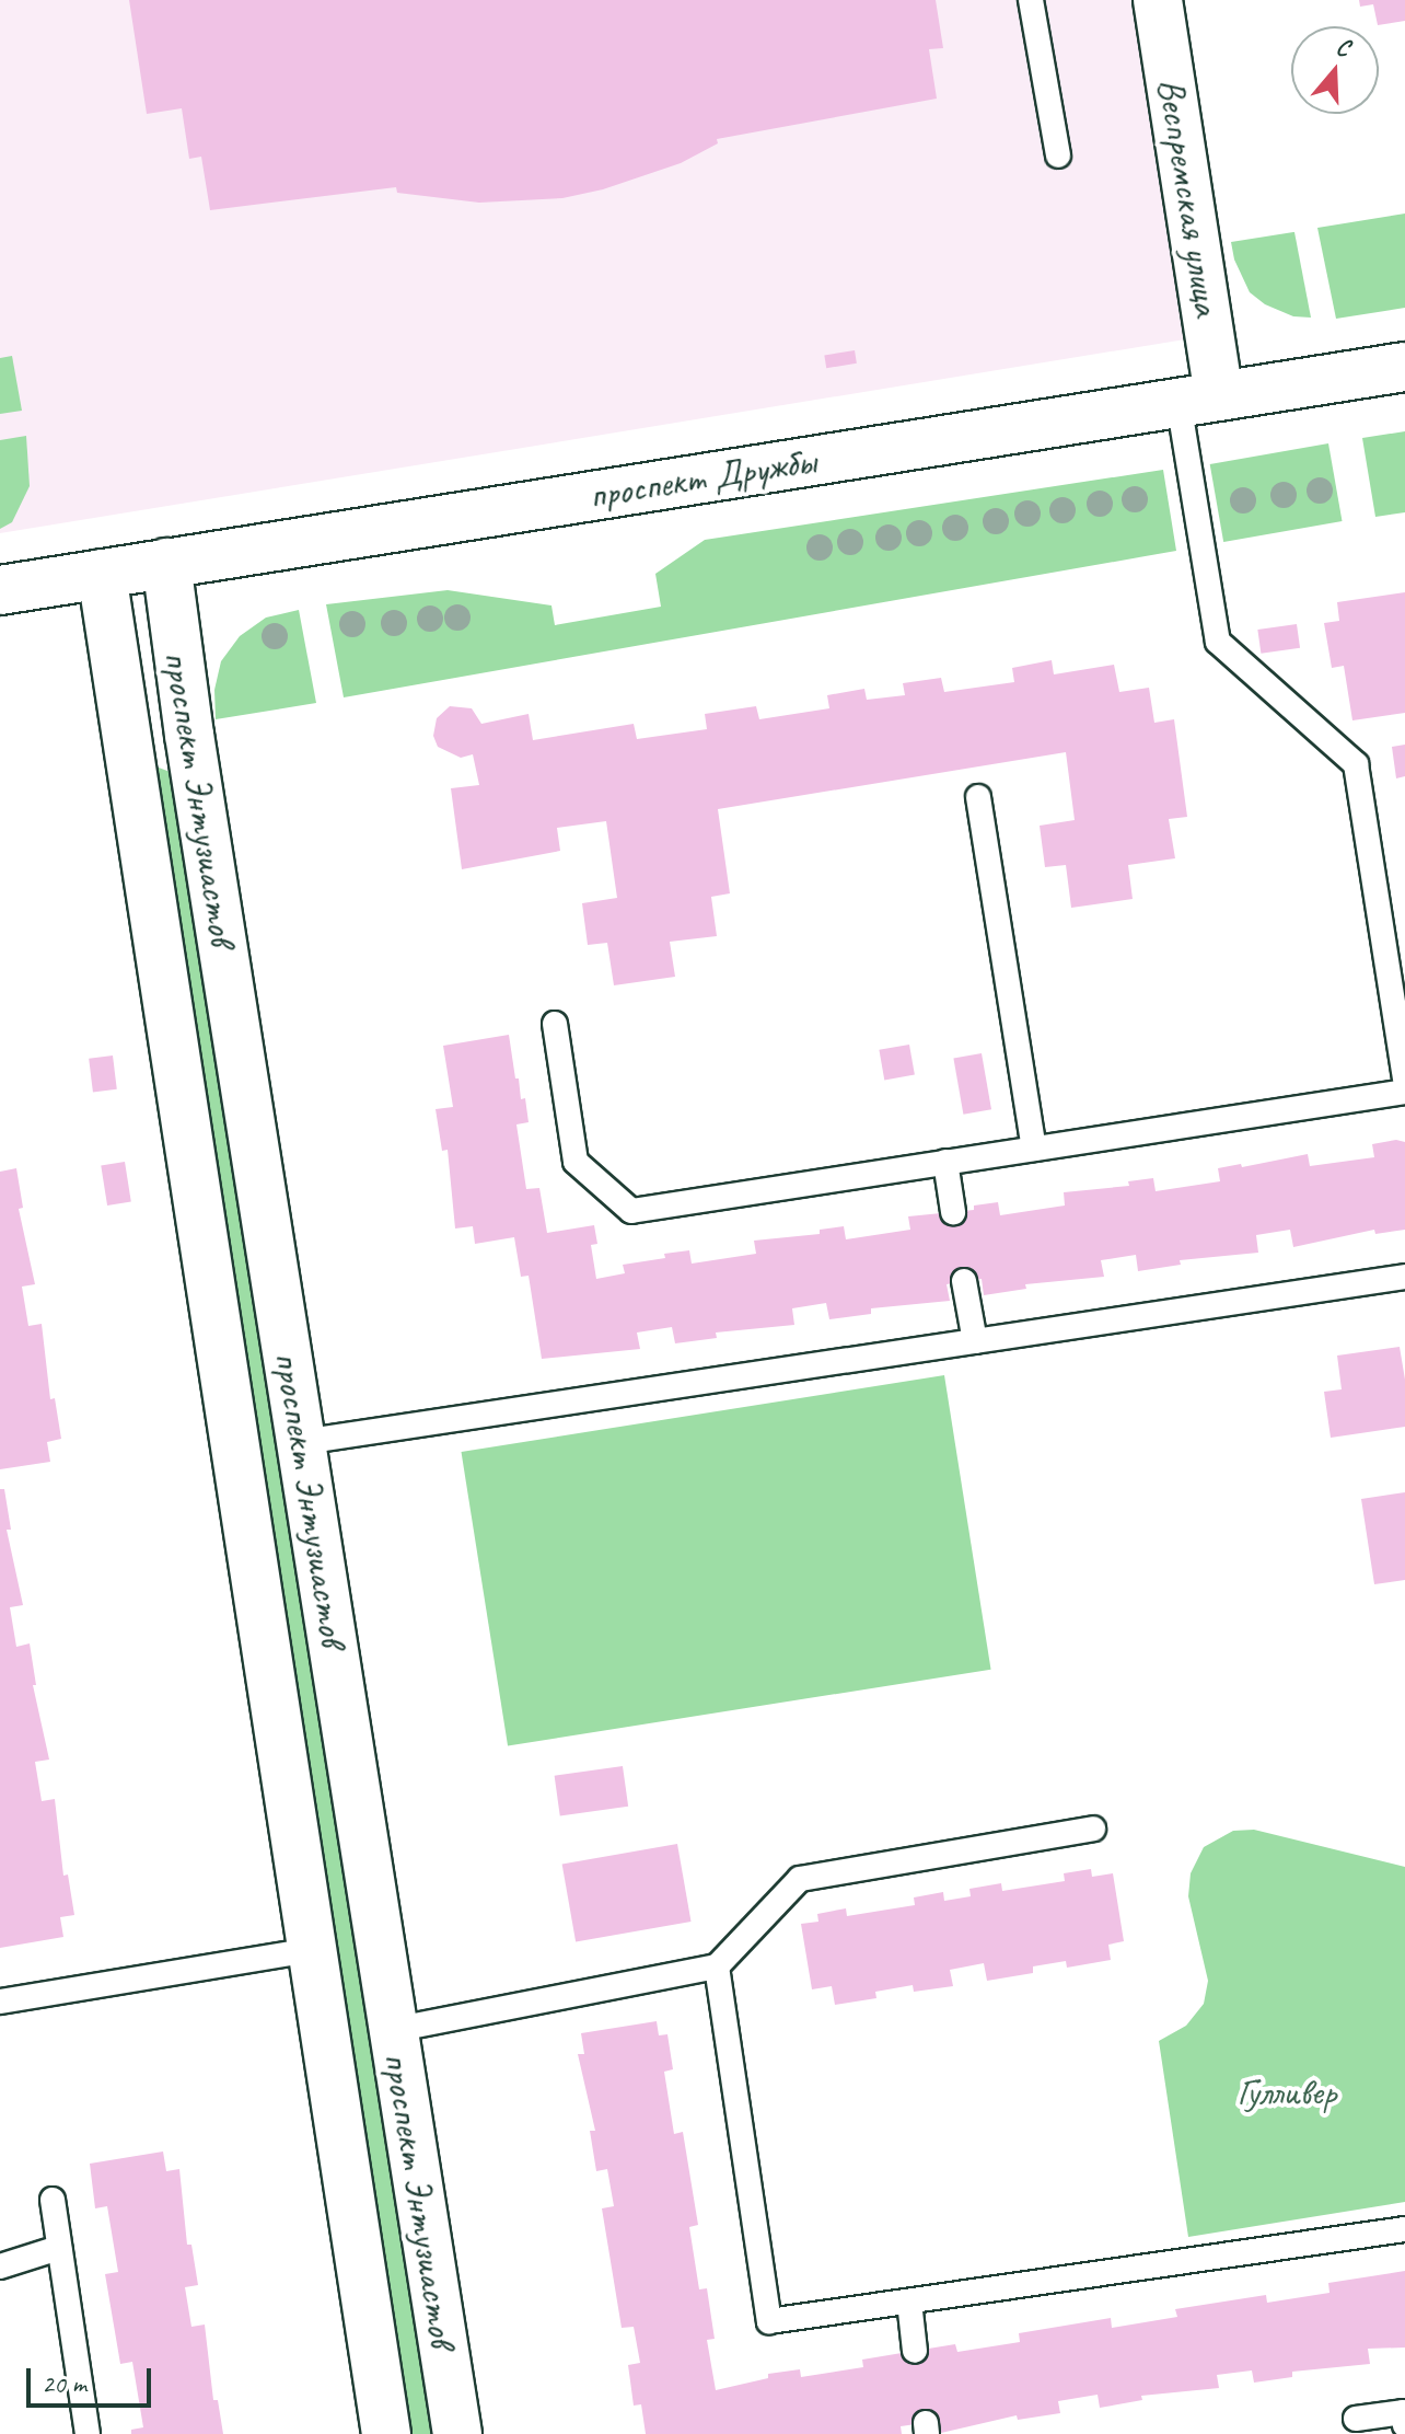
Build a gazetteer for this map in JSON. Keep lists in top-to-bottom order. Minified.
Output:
{"streets":{"main road":["Веспремская улица","проспект Дружбы","проспект Энтузиастов"]},"crossings":[["Веспремская улица","проспект Дружбы"],["проспект Дружбы","проспект Энтузиастов"]],"parks":["Гулливер"],"scale_bar":"20 m","north":"top"}
